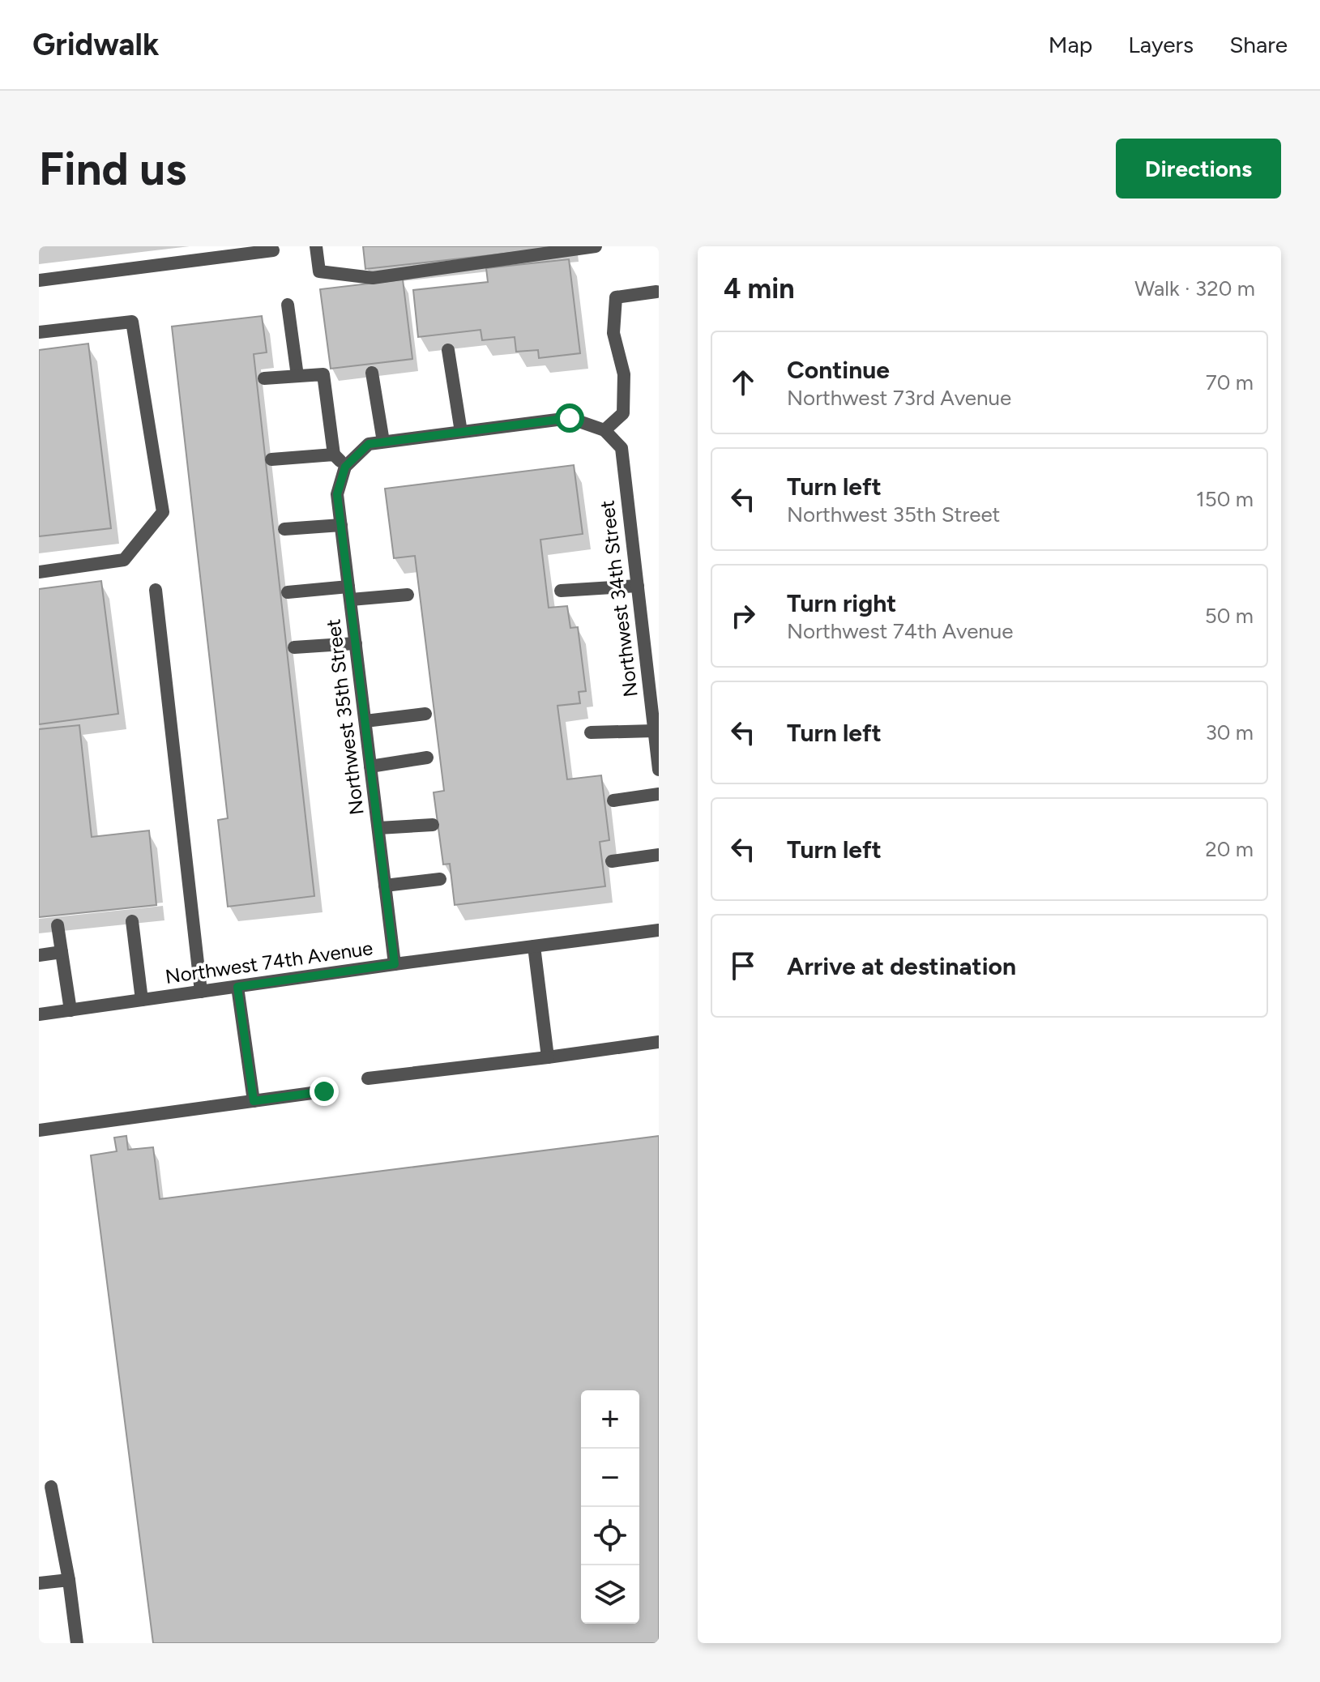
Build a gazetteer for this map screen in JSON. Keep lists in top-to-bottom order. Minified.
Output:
{"streets":{"street":["Northwest 34th Street","Northwest 35th Street","Northwest 74th Avenue"]},"crossings":[["Northwest 35th Street","Northwest 74th Avenue"]],"page":{"header":"Gridwalk","nav":["Map","Layers","Share"],"buttons":"Directions","title":"Find us","heading":["4 min","Walk · 320 m"],"list":[["Continue","Northwest 73rd Avenue","70 m"],["Turn left","Northwest 35th Street","150 m"],["Turn right","Northwest 74th Avenue","50 m"],["Turn left","30 m"],["Turn left","20 m"],"Arrive at destination"],"map_buttons":["+","−"]}}
